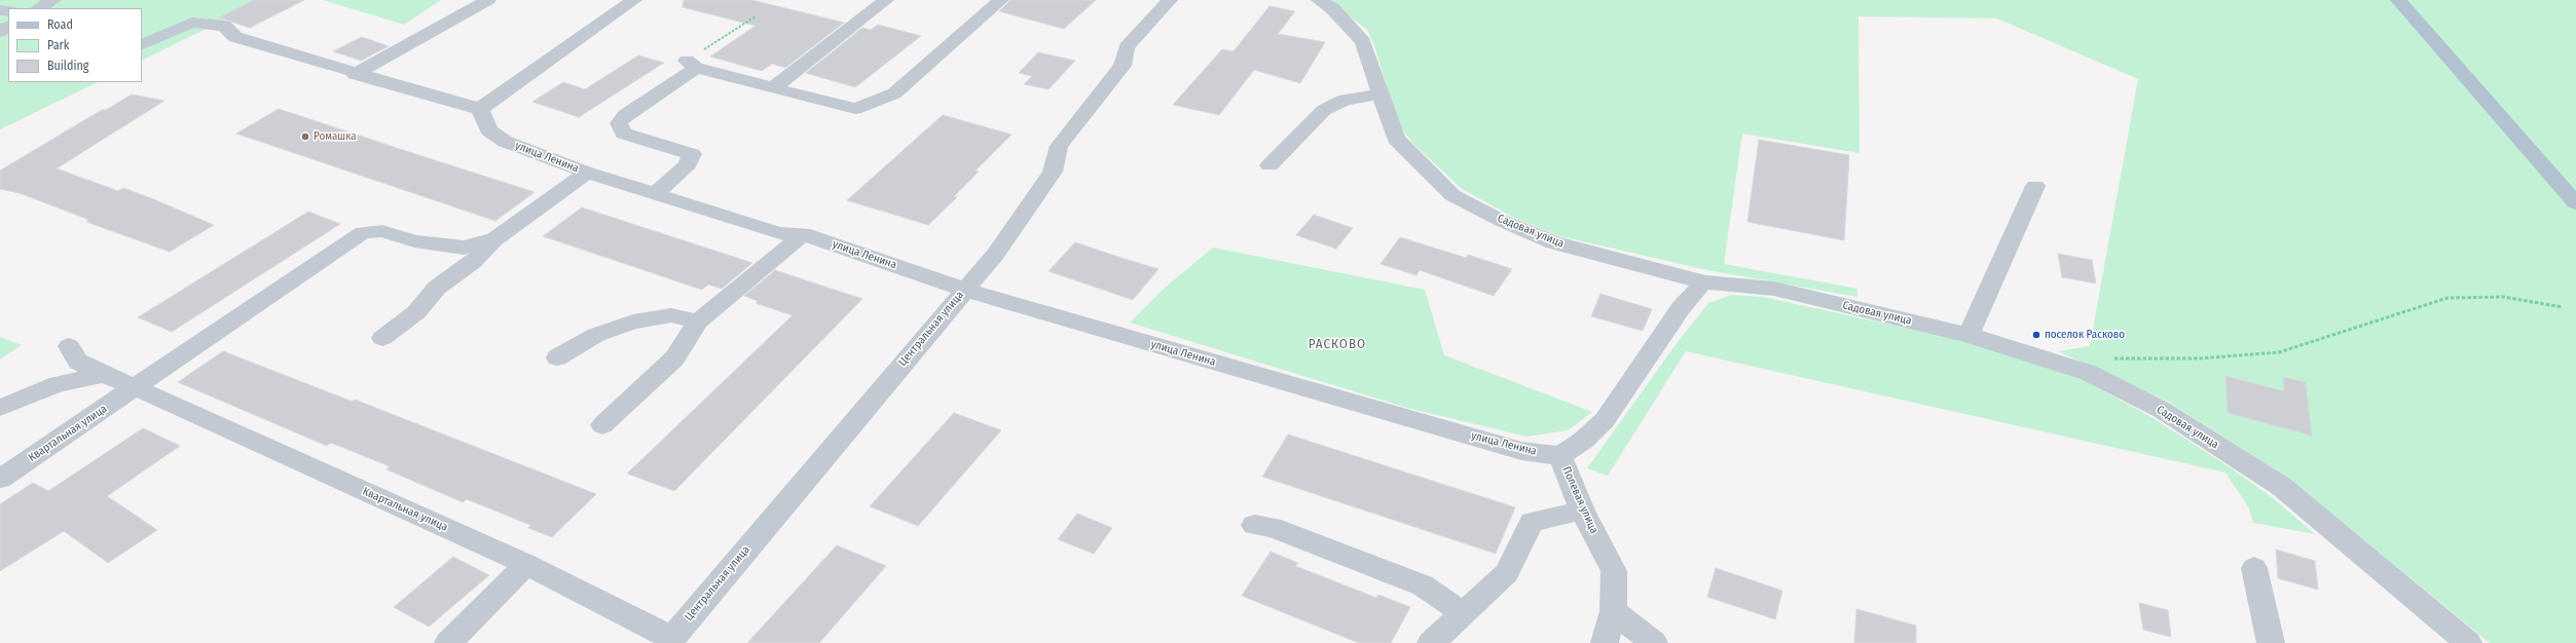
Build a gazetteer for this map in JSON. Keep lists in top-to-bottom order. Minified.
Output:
{"streets":{"street":["улица Ленина","Садовая улица","Центральная улица","Квартальная улица","Полевая улица"]},"crossings":[["улица Ленина","Центральная улица"],["улица Ленина","Полевая улица"],["Садовая улица","Полевая улица"],["Центральная улица","Квартальная улица"]],"districts":["РАСКОВО"],"places":["Ромашка","поселок Расково"],"legend":["Road","Park","Building"]}
